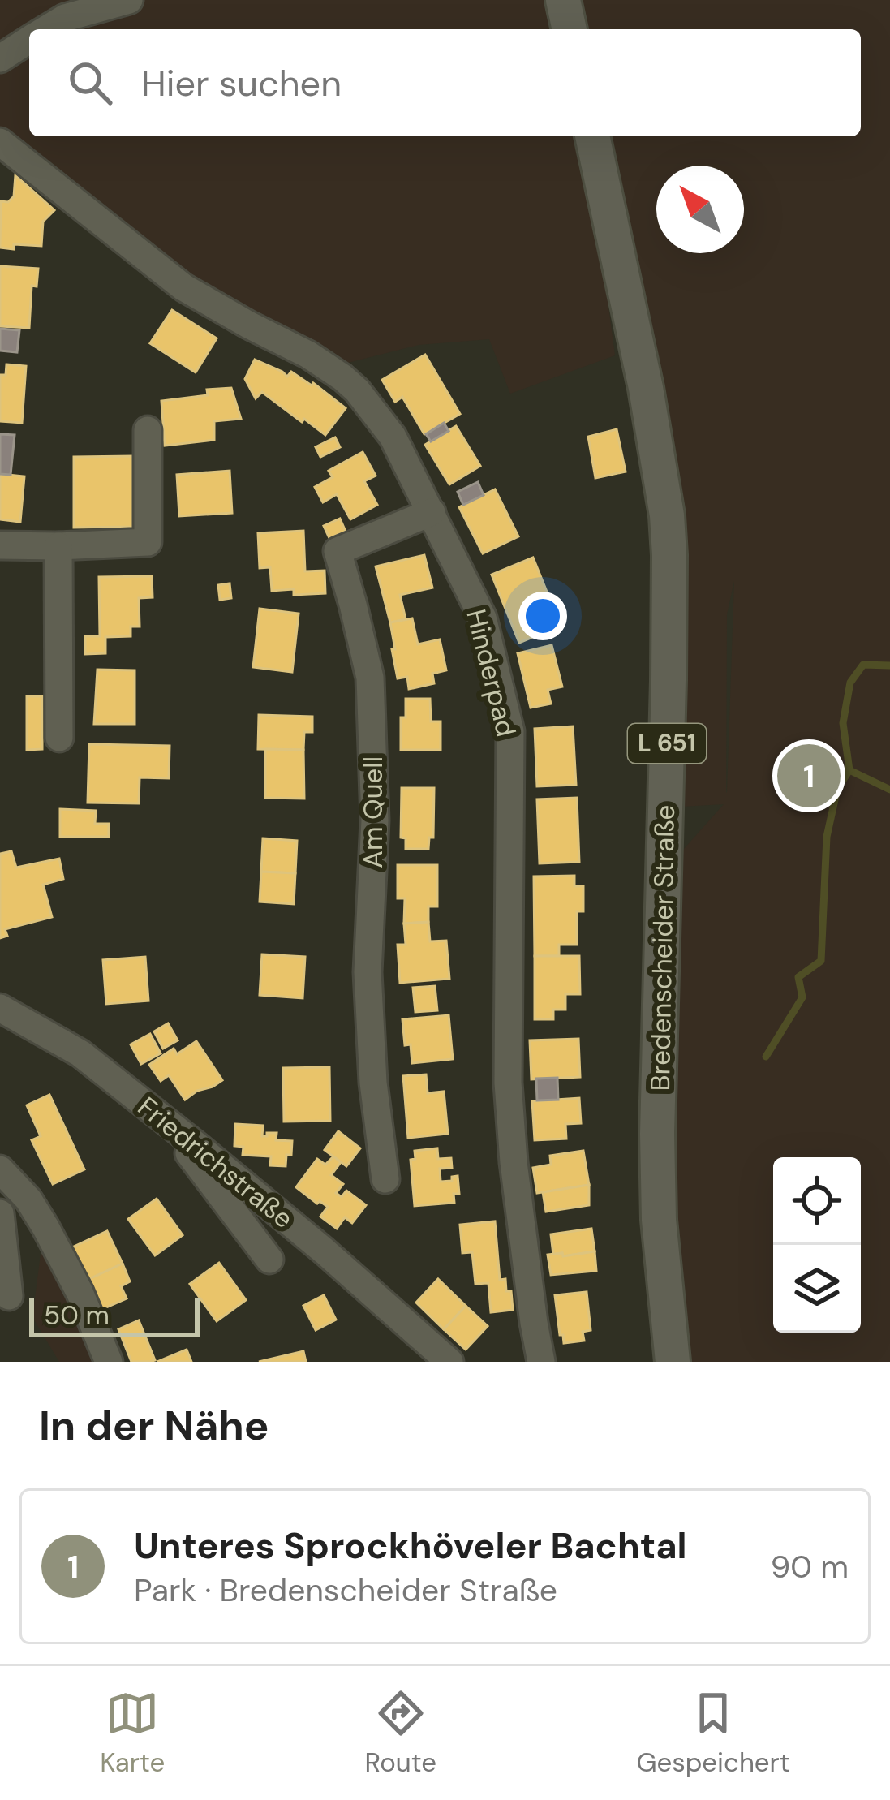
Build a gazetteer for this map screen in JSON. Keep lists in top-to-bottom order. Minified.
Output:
{"streets":{"main road":["L 651","Bredenscheider Straße"],"street":["Hinderpad","Am Quell","Friedrichstraße"]},"crossings":[["Hinderpad","Am Quell"]],"scale_bar":"50 m","north":"top left","page":{"search":"Hier suchen","pins":"1","scale":"50 m","heading":"In der Nähe","list":[{"mark":"1","name":"Unteres Sprockhöveler Bachtal","note":"Park · Bredenscheider Straße","value":"90 m"}],"nav":["Karte","Route","Gespeichert"]}}
